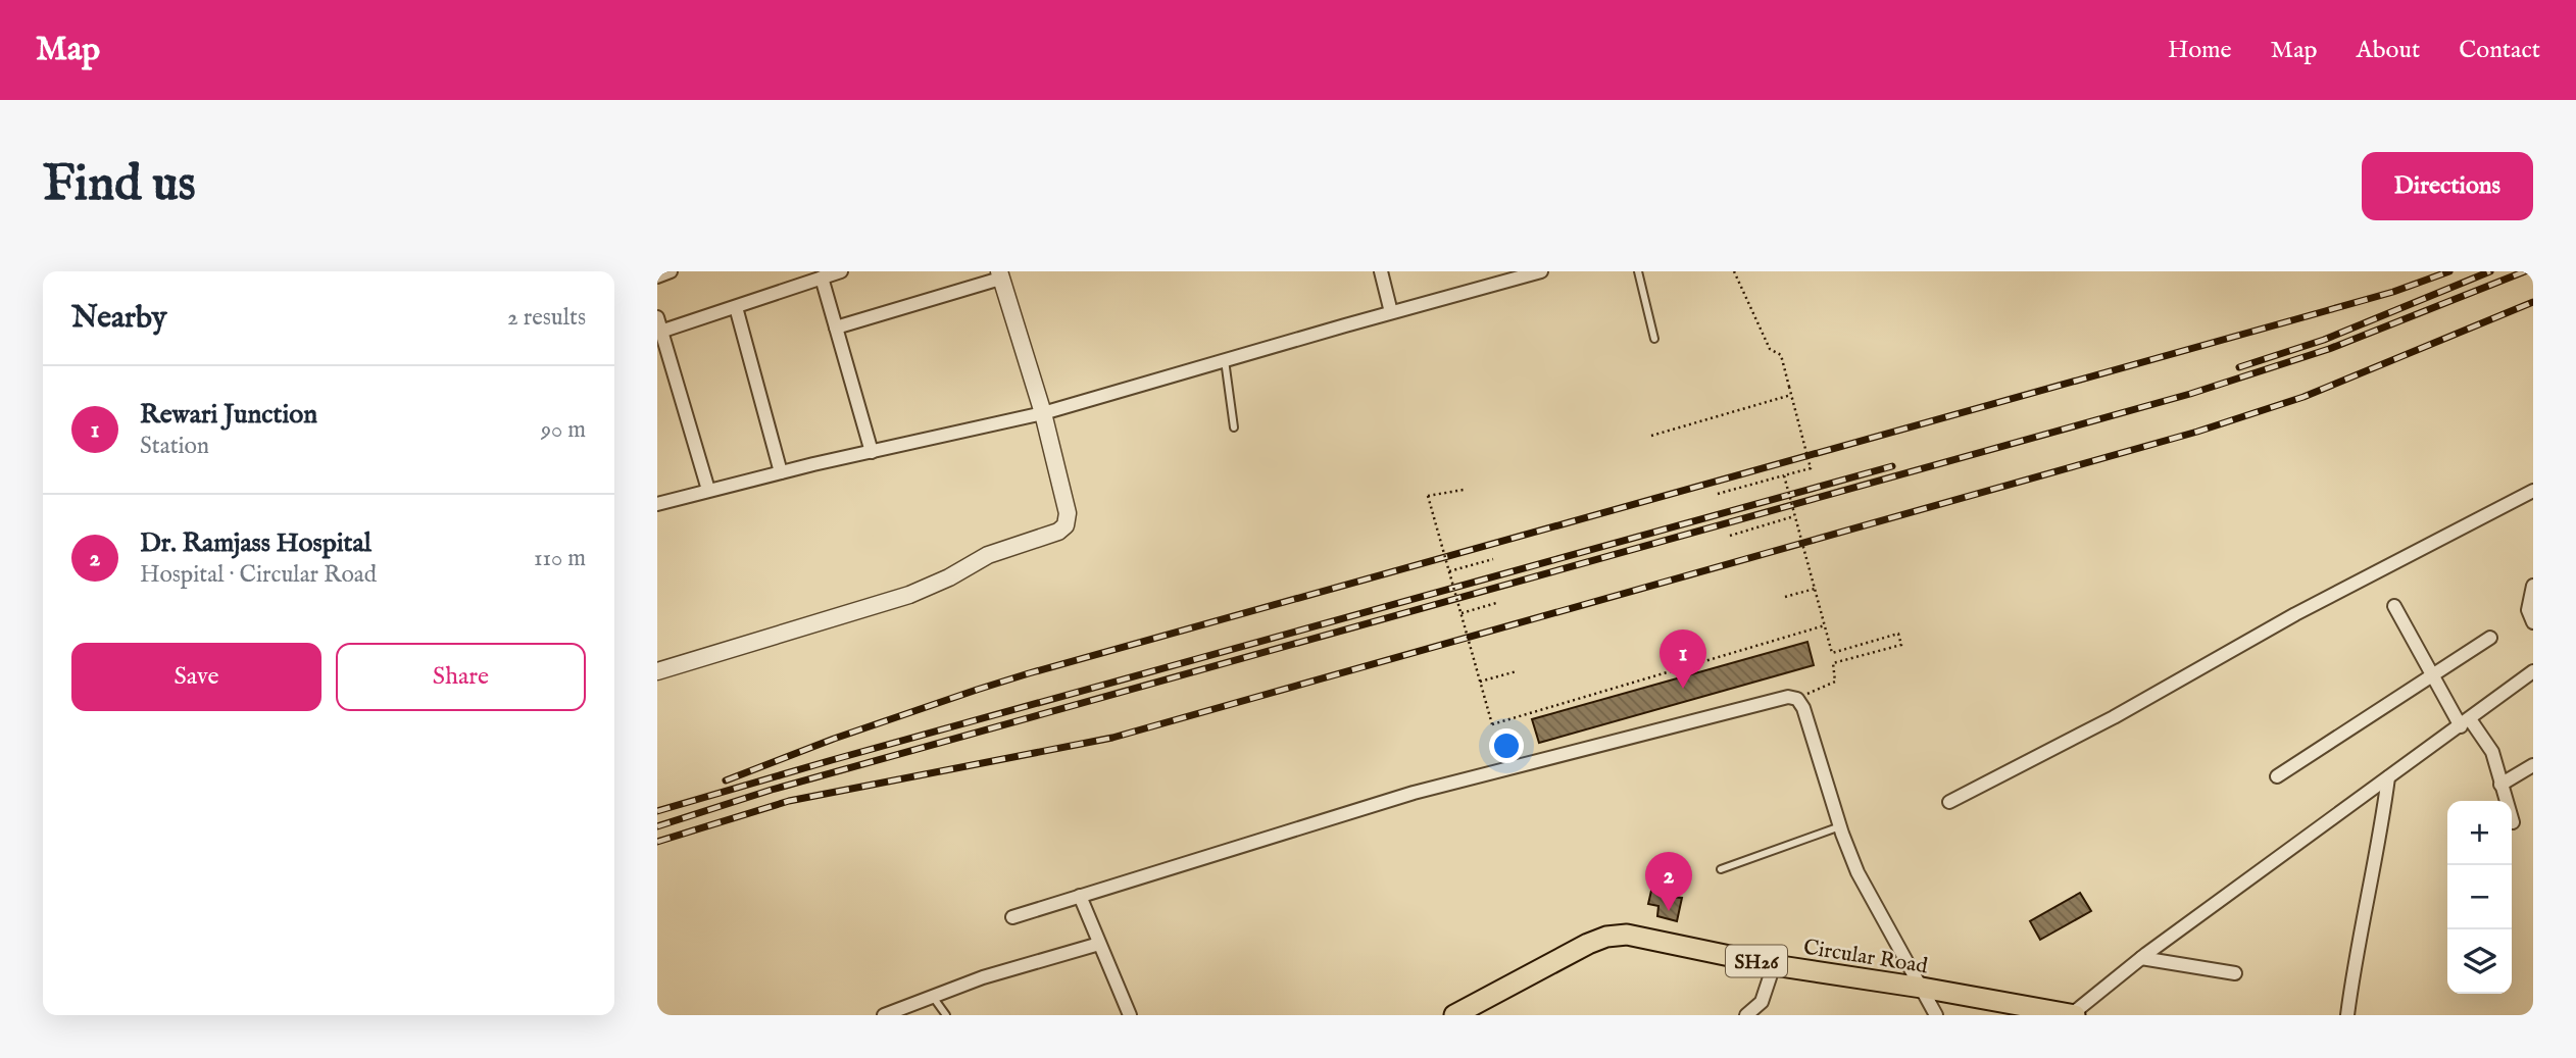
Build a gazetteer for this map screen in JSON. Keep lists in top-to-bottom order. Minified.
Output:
{"streets":{"main road":["Circular Road","SH26"]},"page":{"header":"Map","nav":["Home","Map","About","Contact"],"buttons":["Directions",["Save","Share"]],"title":"Find us","heading":["Nearby","2 results"],"list":[{"mark":"1","name":"Rewari Junction","note":"Station","value":"90 m"},{"mark":"2","name":"Dr. Ramjass Hospital","note":"Hospital · Circular Road","value":"110 m"}],"pins":["1","2"],"map_buttons":["+","−"]}}
